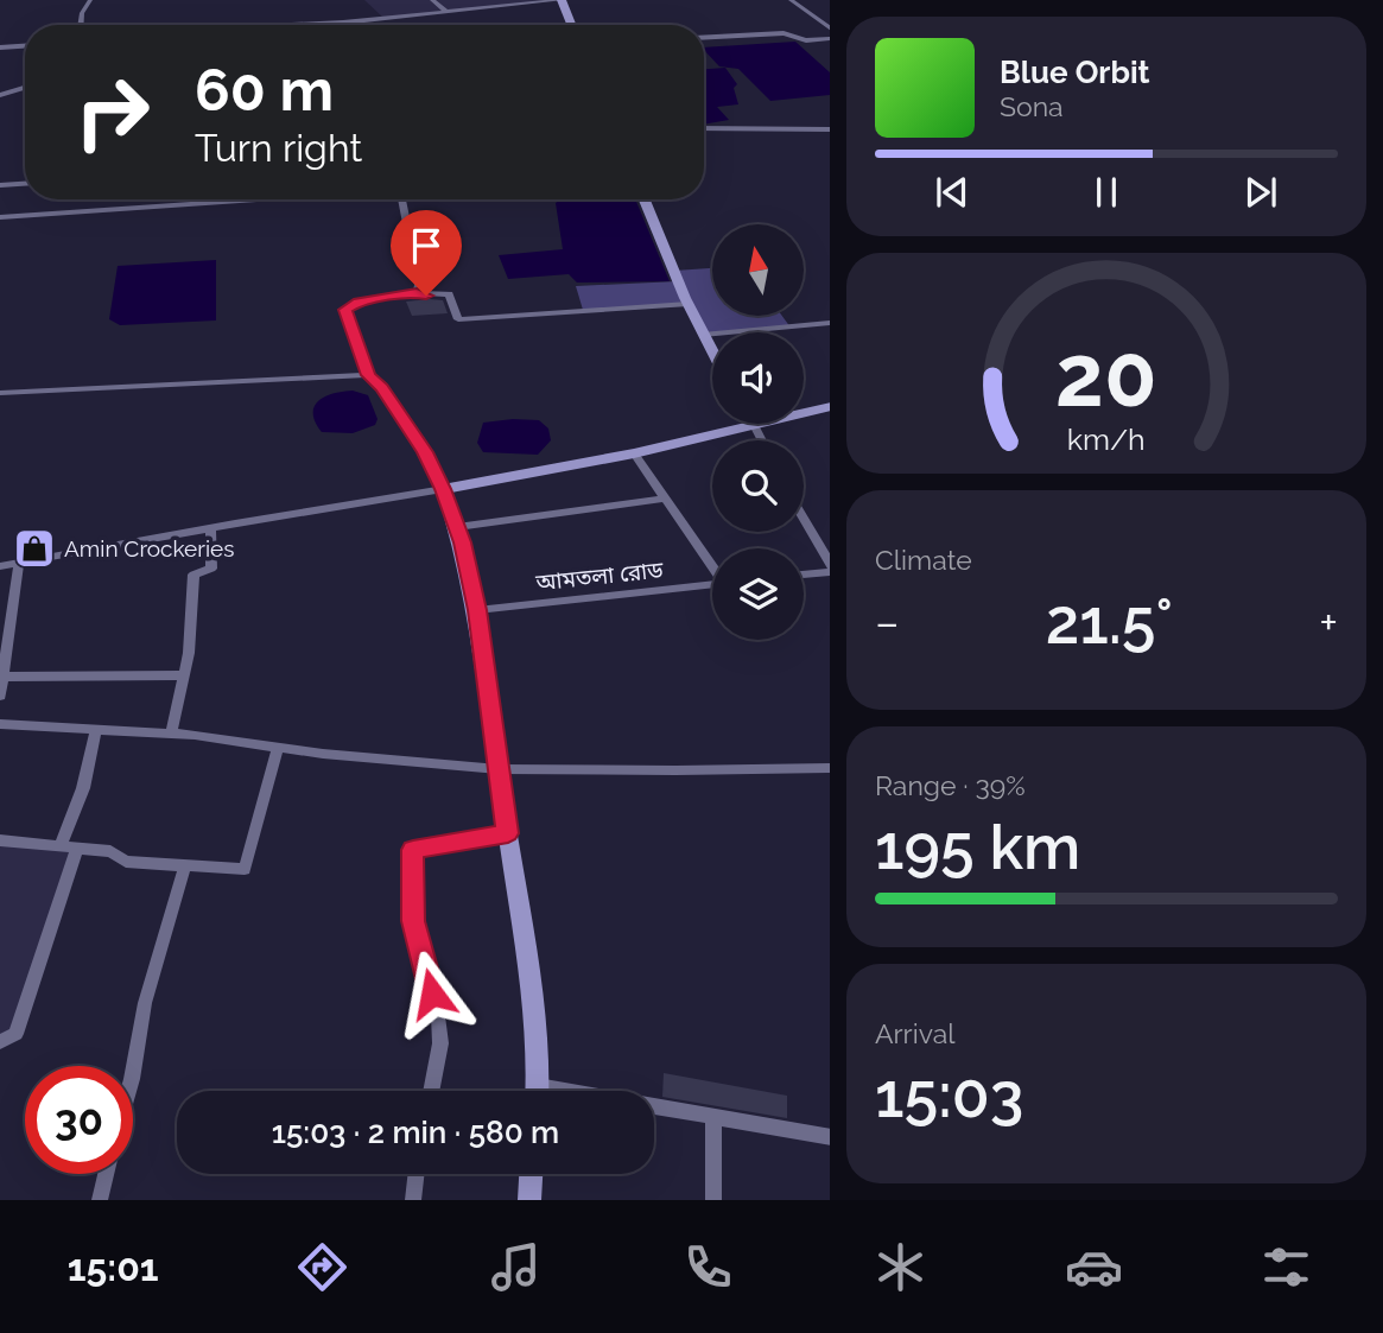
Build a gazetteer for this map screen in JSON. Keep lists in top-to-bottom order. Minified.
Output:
{"streets":{"street":["আমতলা রোড"]},"places":{"shop":["Amin Crockeries"]},"north":"top","page":{"turn":["60 m","Turn right"],"song":["Blue Orbit","Sona"],"tile":["Climate",["Range · 39%","195 km"],["Arrival","15:03"]],"heat":["−","21.5°","+"],"limit":"30","trip":"15:03 · 2 min · 580 m","tabs":"15:01","gauge":["20","km/h"]}}
